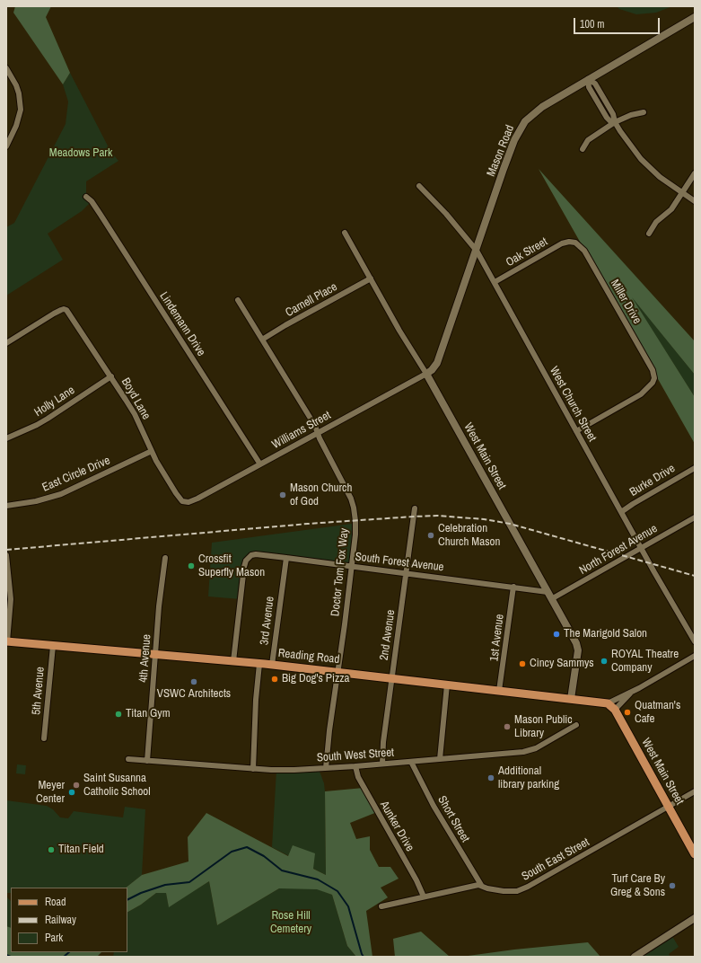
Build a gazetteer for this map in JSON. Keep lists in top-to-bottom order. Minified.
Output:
{"streets":{"main road":["Mason Road","West Main Street","Reading Road"],"street":["Oak Street","Carnell Place","Miller Drive","Lindemann Drive","Boyd Lane","Holly Lane","West Church Street","Williams Street","East Circle Drive","Burke Drive","North Forest Avenue","South Forest Avenue","Doctor Tom Fox Way","3rd Avenue","2nd Avenue","1st Avenue","4th Avenue","5th Avenue","South West Street","Short Street","Aunker Drive","South East Street"]},"crossings":[["Mason Road","West Church Street"],["Mason Road","Williams Street"],["Mason Road","West Main Street"],["Oak Street","Miller Drive"],["Oak Street","West Church Street"],["Carnell Place","West Main Street"],["Carnell Place","Doctor Tom Fox Way"],["Miller Drive","West Church Street"],["Lindemann Drive","Williams Street"],["Boyd Lane","Holly Lane"],["Boyd Lane","Williams Street"],["Boyd Lane","East Circle Drive"],["West Church Street","Burke Drive"],["West Church Street","North Forest Avenue"],["Williams Street","West Main Street"],["Williams Street","Doctor Tom Fox Way"],["West Main Street","North Forest Avenue"],["West Main Street","South Forest Avenue"],["West Main Street","Reading Road"],["West Main Street","South East Street"],["South Forest Avenue","Doctor Tom Fox Way"],["South Forest Avenue","3rd Avenue"],["South Forest Avenue","2nd Avenue"],["South Forest Avenue","1st Avenue"],["South Forest Avenue","Reading Road"],["Doctor Tom Fox Way","Reading Road"],["Doctor Tom Fox Way","South West Street"],["3rd Avenue","Reading Road"],["2nd Avenue","Reading Road"],["2nd Avenue","South West Street"],["1st Avenue","Reading Road"],["Reading Road","4th Avenue"],["Reading Road","5th Avenue"],["4th Avenue","South West Street"],["South West Street","Short Street"],["South West Street","Aunker Drive"],["Short Street","South East Street"],["Aunker Drive","South East Street"]],"parks":["Meadows Park","Rose Hill Cemetery"],"places":["Mason Church of God","Celebration Church Mason","Crossfit Superfly Mason","The Marigold Salon","ROYAL Theatre Company","Cincy Sammys","Big Dog's Pizza","VSWC Architects","Quatman's Cafe","Titan Gym","Mason Public Library","Additional library parking","Saint Susanna Catholic School","Meyer Center","Titan Field","Turf Care By Greg & Sons"],"legend":["Road","Railway","Park"],"scale_bar":"100 m"}
